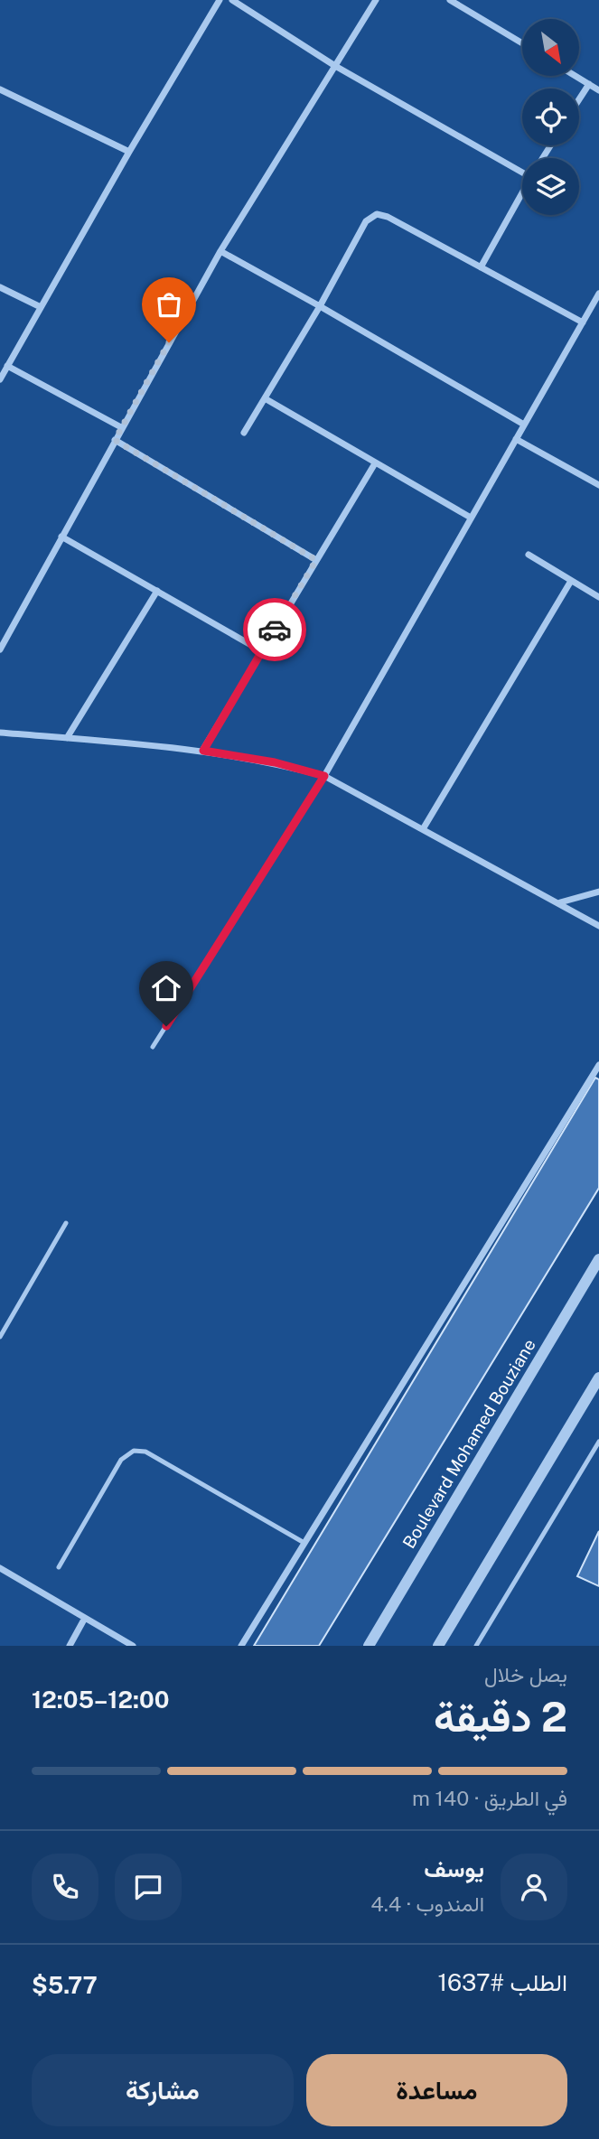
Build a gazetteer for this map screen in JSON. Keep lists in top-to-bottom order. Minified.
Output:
{"streets":{"street":["Boulevard Mohamed Bouziane"]},"north":"bottom right","page":{"heading":["2 دقيقة","يصل خلال","12:00–12:05"],"panel":["يوسف","المندوب · 4.4","الطلب #1637","$5.77"],"bar":"في الطريق · 140 m","buttons":["مساعدة","مشاركة"]}}
